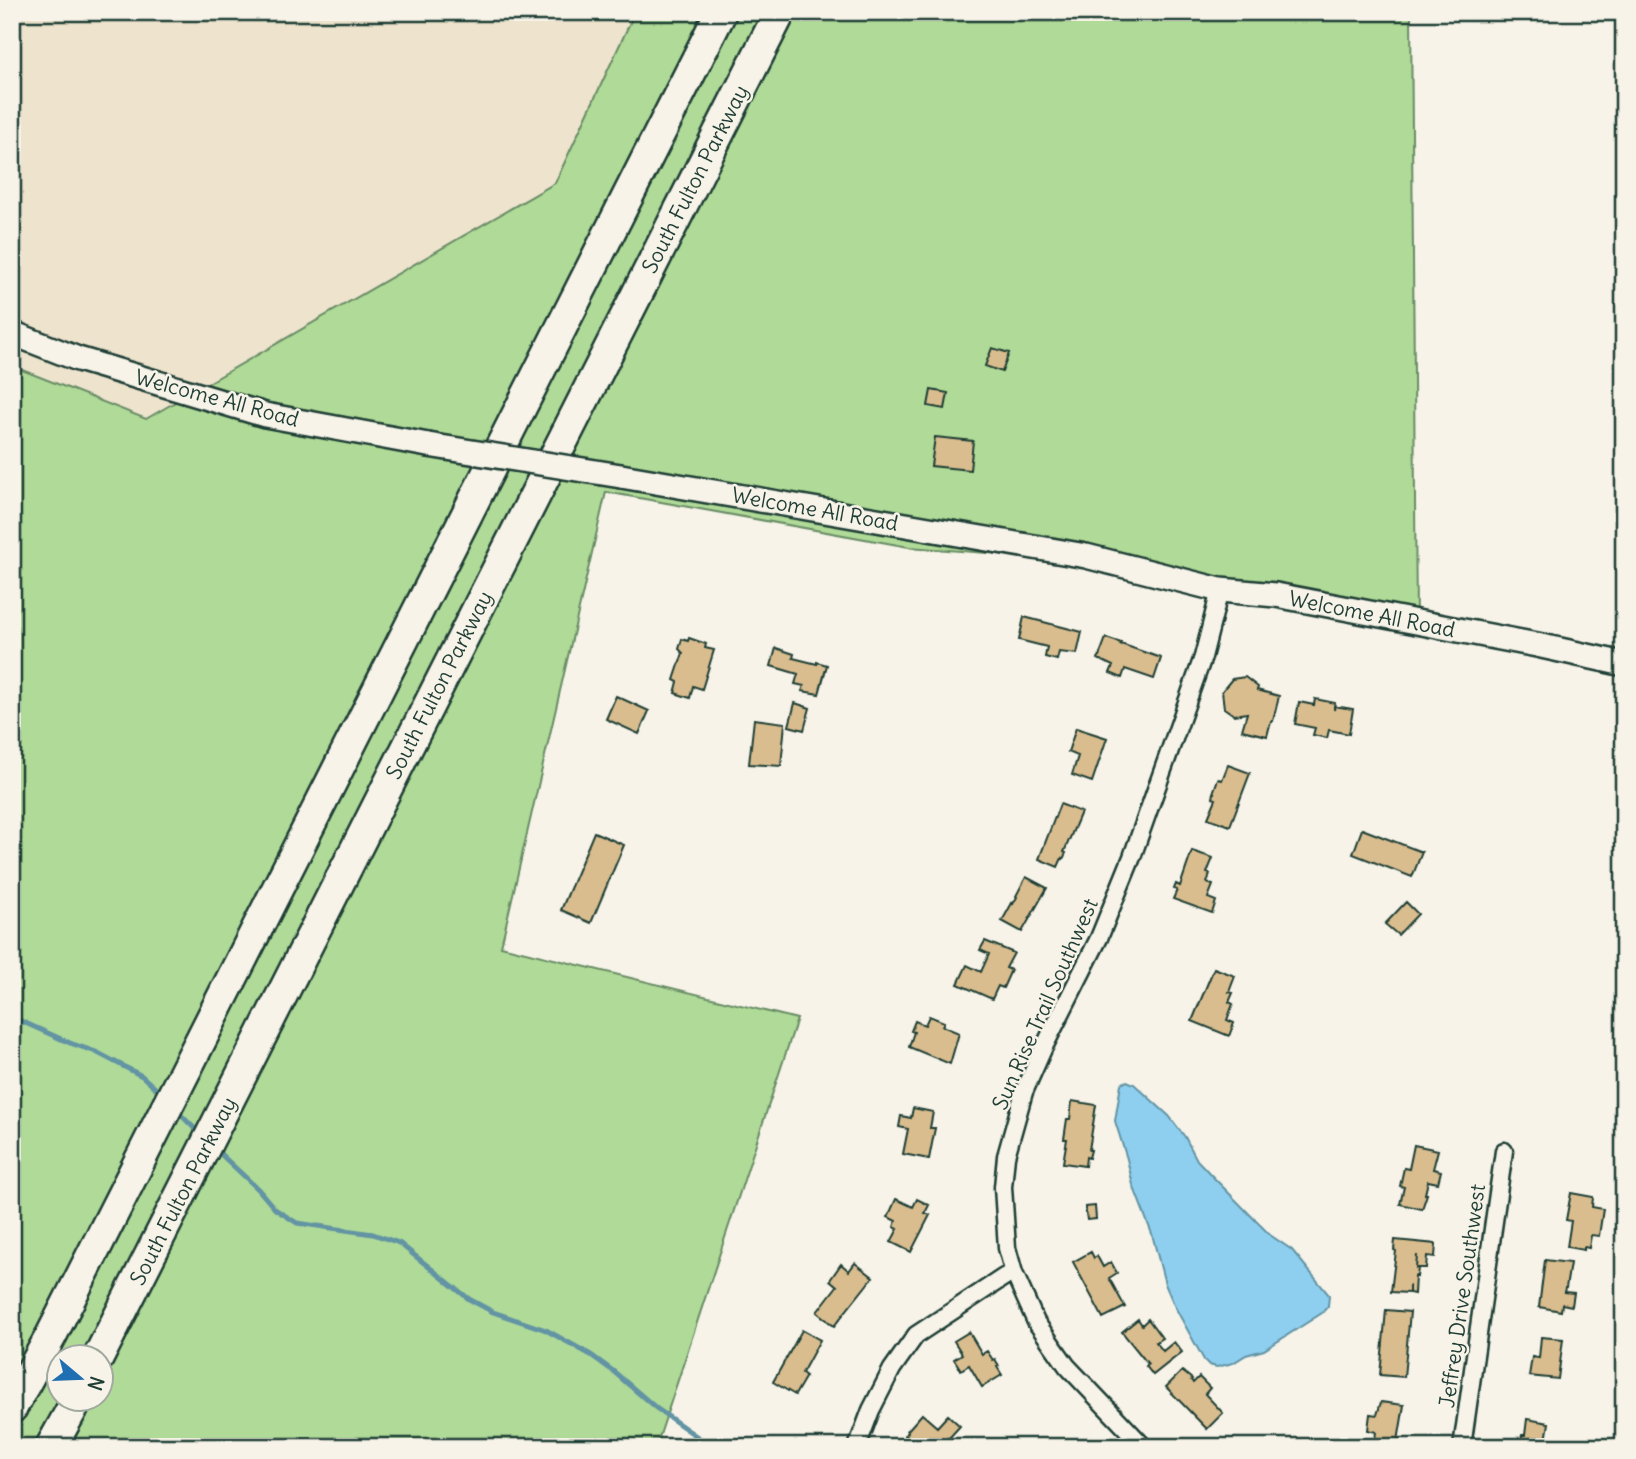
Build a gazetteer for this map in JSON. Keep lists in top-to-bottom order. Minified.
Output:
{"streets":{"highway":["South Fulton Parkway"],"street":["Welcome All Road","Sun Rise Trail Southwest","Jeffrey Drive Southwest"]},"crossings":[["Welcome All Road","Sun Rise Trail Southwest"]],"north":"right"}
